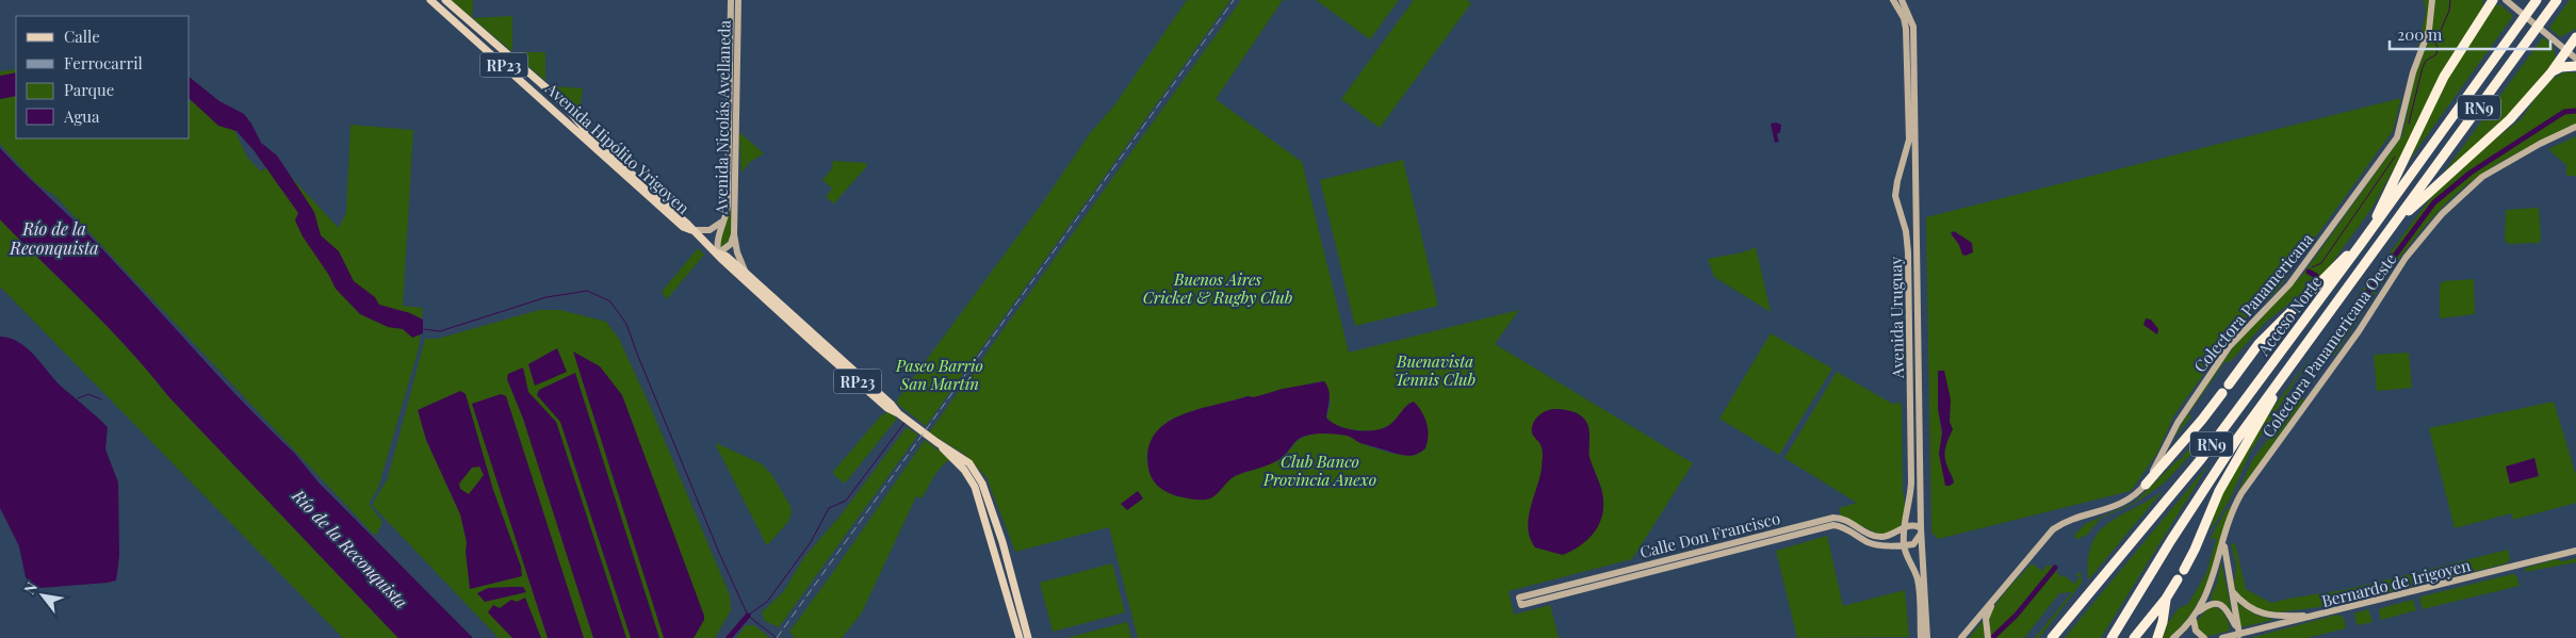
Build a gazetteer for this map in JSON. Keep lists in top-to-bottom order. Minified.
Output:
{"streets":{"highway":["RN9","Acceso Norte"],"main road":["RP23","Avenida Hipólito Yrigoyen"],"street":["Avenida Nicolás Avellaneda","Colectora Panamericana","Avenida Uruguay","Colectora Panamericana Oeste","Calle Don Francisco","Bernardo de Irigoyen"]},"crossings":[["Avenida Nicolás Avellaneda","Avenida Hipólito Yrigoyen"],["Avenida Uruguay","Calle Don Francisco"]],"water":["Río de la Reconquista"],"parks":["Buenos Aires Cricket & Rugby Club","Buenavista Tennis Club","Paseo Barrio San Martín","Club Banco Provincia Anexo"],"legend":["Calle","Ferrocarril","Parque","Agua"],"scale_bar":"200 m","north":"top left"}
